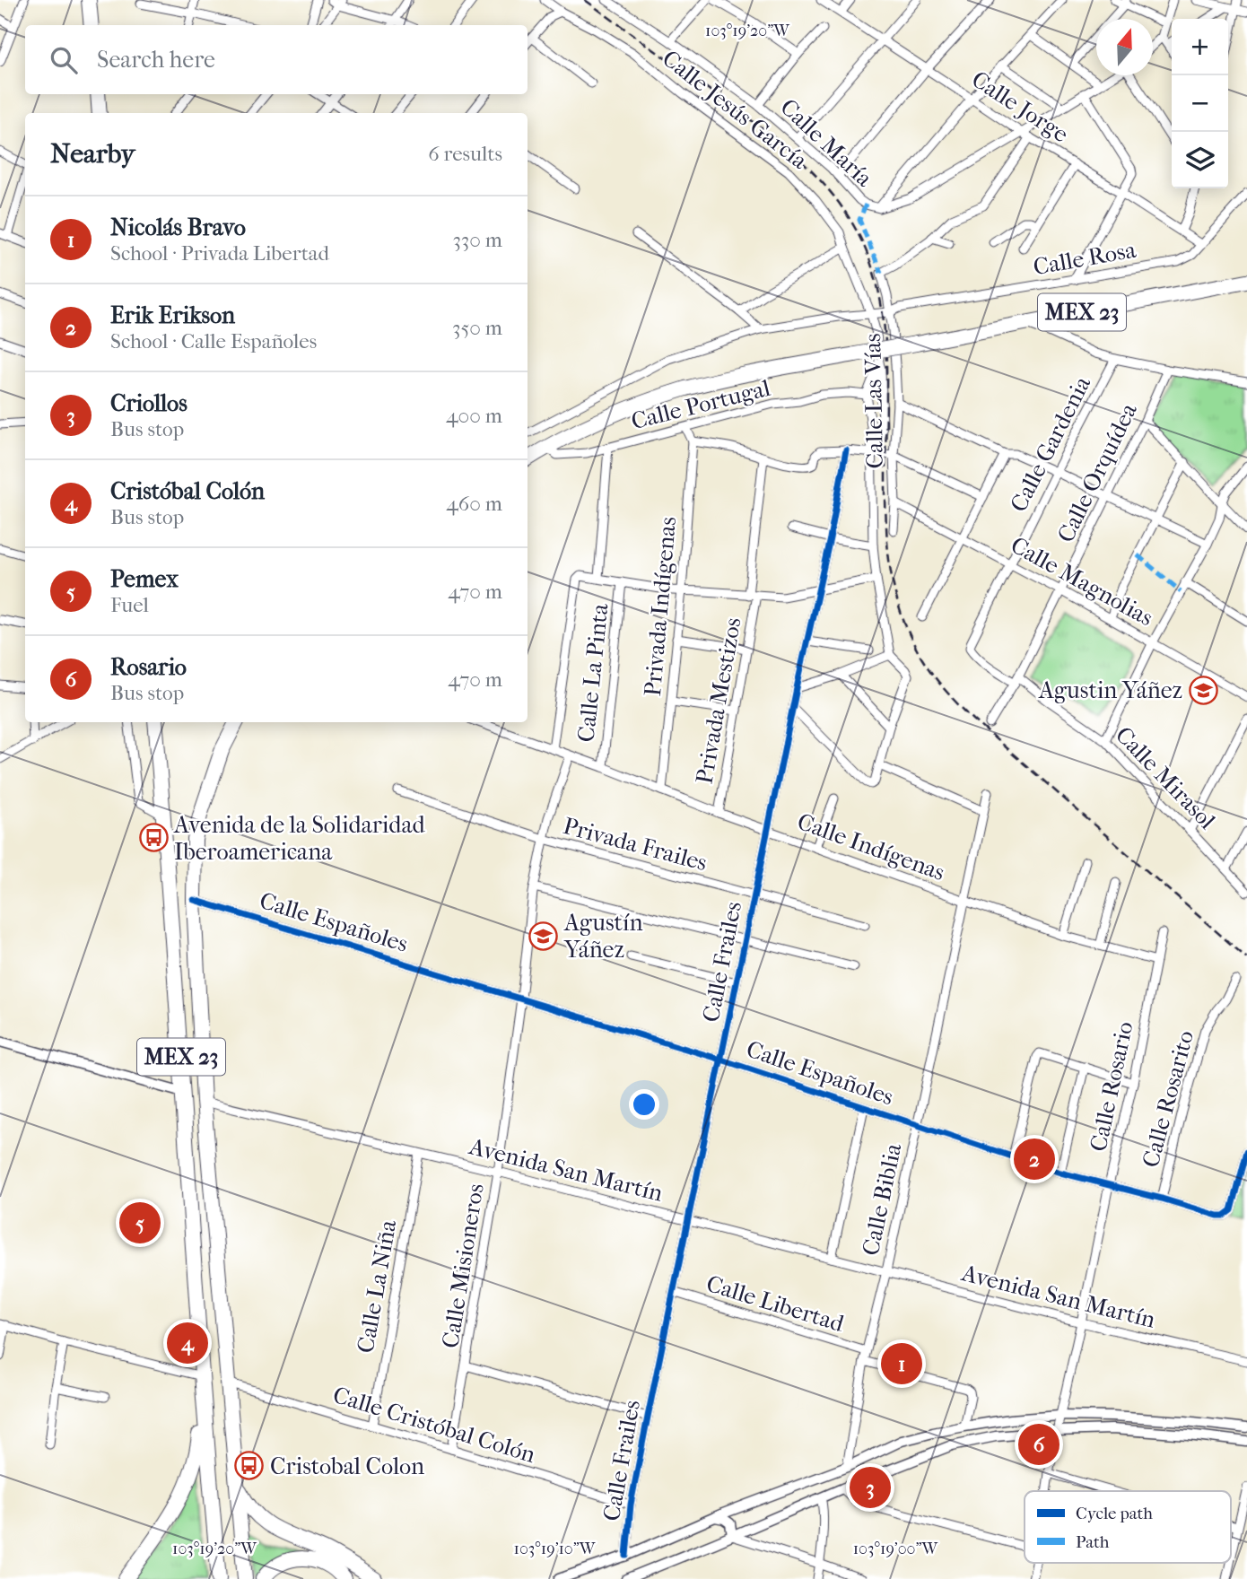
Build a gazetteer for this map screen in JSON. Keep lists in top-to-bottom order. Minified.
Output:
{"streets":{"highway":["MEX 23"],"street":["Calle Jorge","Calle Jesús García","Calle María","Calle Rosa","Calle Las Vías","Calle Portugal","Calle Gardenia","Calle Orquídea","Calle Magnolias","Privada Indígenas","Calle La Pinta","Privada Mestizos","Calle Mirasol","Privada Frailes","Calle Indígenas","Calle Españoles","Calle Frailes","Calle Rosario","Calle Rosarito","Avenida San Martín","Calle Biblia","Calle Misioneros","Calle La Niña","Calle Libertad","Calle Cristóbal Colón"]},"crossings":[["Calle Jorge","Calle María"],["Calle Jorge","Calle Rosa"],["Calle Jesús García","Calle Rosa"],["Calle Jesús García","Calle Las Vías"],["Calle Jesús García","Calle Portugal"],["Calle Rosa","Calle Las Vías"],["MEX 23","Calle Portugal"],["MEX 23","Calle Españoles"],["MEX 23","Avenida San Martín"],["MEX 23","Calle Cristóbal Colón"],["Calle Las Vías","Calle Portugal"],["Calle Las Vías","Calle Magnolias"],["Calle Portugal","Privada Indígenas"],["Calle Gardenia","Calle Magnolias"],["Calle Gardenia","Calle Mirasol"],["Calle Orquídea","Calle Magnolias"],["Calle Orquídea","Calle Mirasol"],["Privada Indígenas","Calle Indígenas"],["Calle La Pinta","Calle Indígenas"],["Privada Mestizos","Calle Indígenas"],["Privada Frailes","Calle Frailes"],["Privada Frailes","Calle Misioneros"],["Calle Indígenas","Calle Frailes"],["Calle Indígenas","Calle Rosario"],["Calle Indígenas","Calle Biblia"],["Calle Indígenas","Calle Misioneros"],["Calle Españoles","Calle Frailes"],["Calle Españoles","Calle Rosario"],["Calle Españoles","Calle Rosarito"],["Calle Españoles","Calle Biblia"],["Calle Españoles","Calle Misioneros"],["Calle Frailes","Avenida San Martín"],["Calle Frailes","Calle Libertad"],["Calle Frailes","Calle Cristóbal Colón"],["Calle Rosario","Avenida San Martín"],["Avenida San Martín","Calle Biblia"],["Avenida San Martín","Calle Misioneros"],["Avenida San Martín","Calle La Niña"],["Calle Biblia","Calle Libertad"],["Calle Misioneros","Calle Cristóbal Colón"],["Calle La Niña","Calle Cristóbal Colón"]],"places":{"school or university":["Agustin Yáñez","Agustín Yáñez"],"bus stop":["Avenida de la Solidaridad Iberoamericana","Cristobal Colon"]},"legend":["Cycle path","Path"],"north":"top","page":{"map_buttons":["+","−"],"search":"Search here","heading":["Nearby","6 results"],"list":[{"mark":"1","name":"Nicolás Bravo","note":"School · Privada Libertad","value":"330 m"},{"mark":"2","name":"Erik Erikson","note":"School · Calle Españoles","value":"350 m"},{"mark":"3","name":"Criollos","note":"Bus stop","value":"400 m"},{"mark":"4","name":"Cristóbal Colón","note":"Bus stop","value":"460 m"},{"mark":"5","name":"Pemex","note":"Fuel","value":"470 m"},{"mark":"6","name":"Rosario","note":"Bus stop","value":"470 m"}],"pins":["2","5","4","1","6","3"]},"coordinates":["103°19'20\"W","103°19'10\"W","103°19'00\"W"]}
